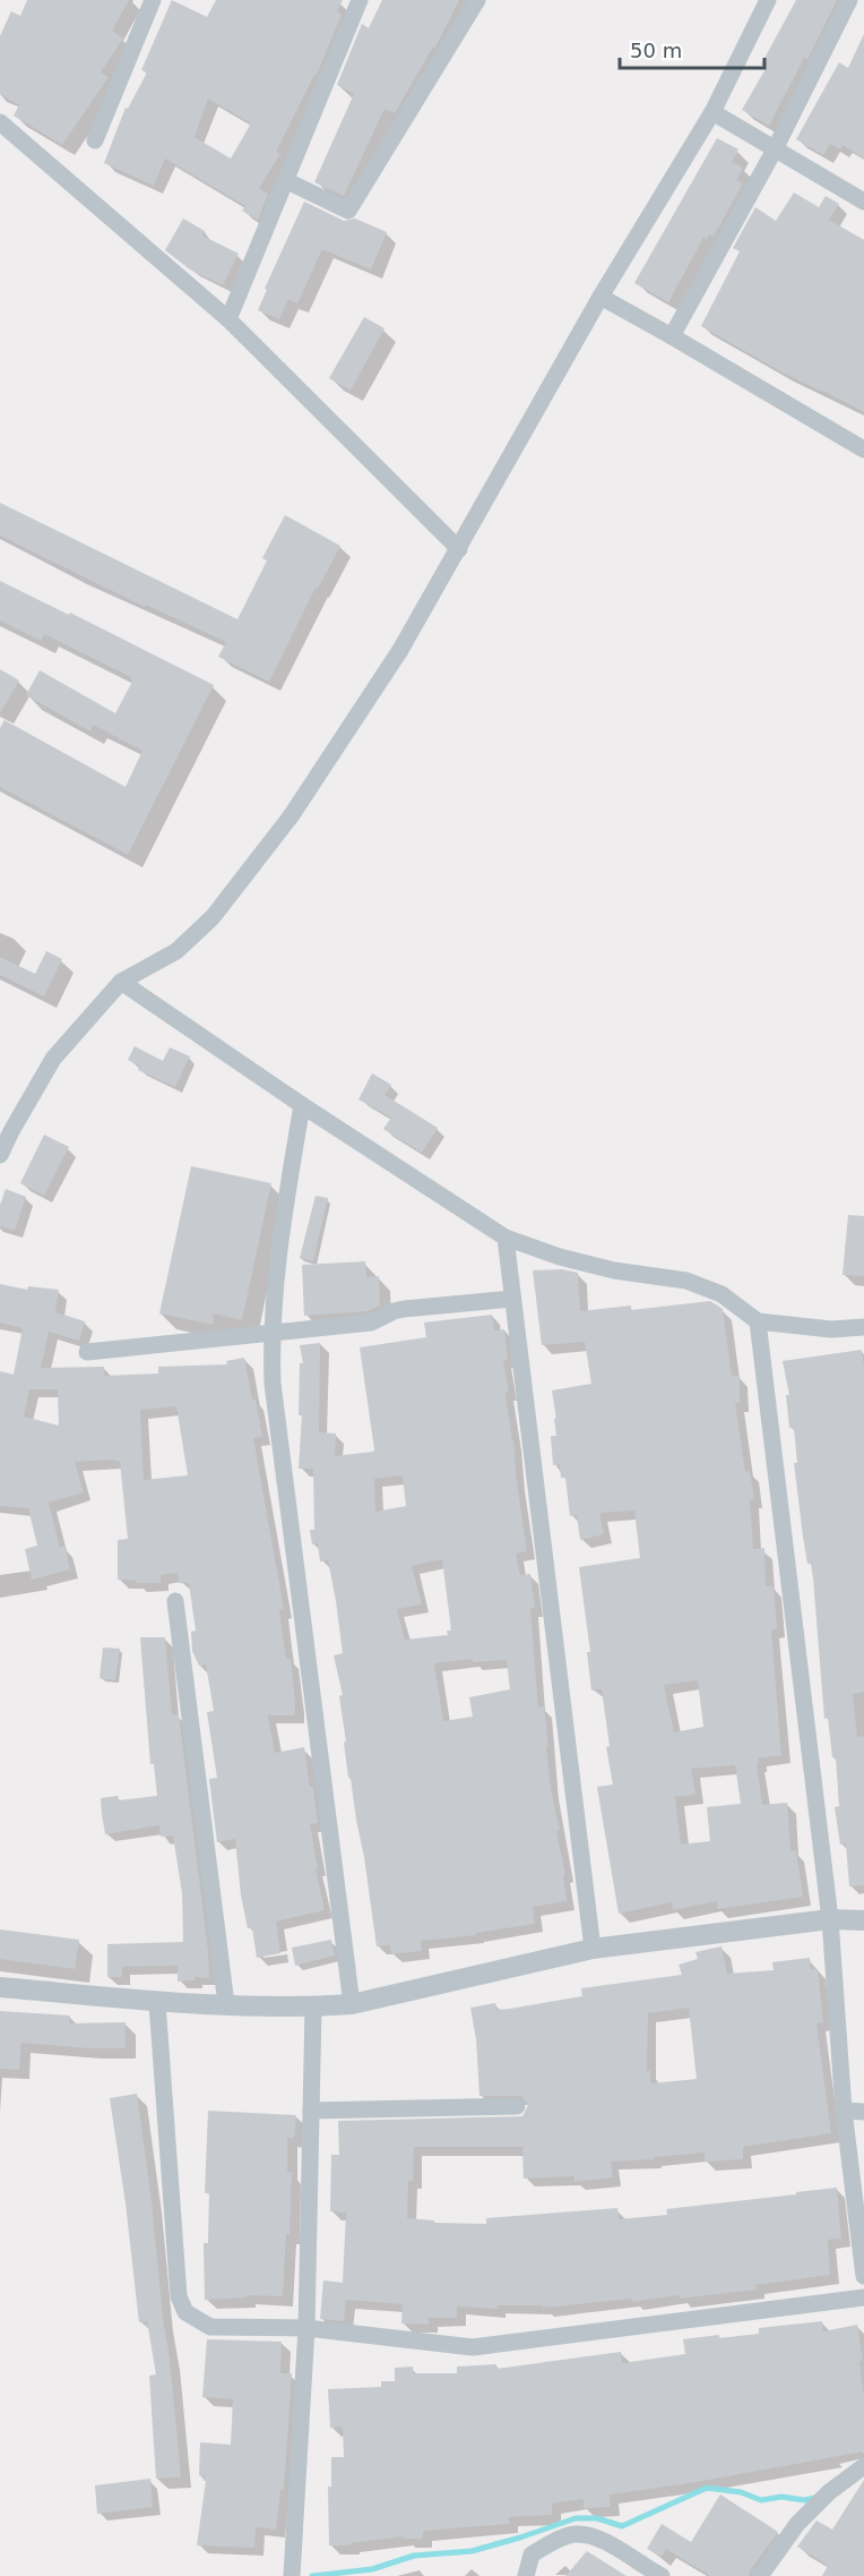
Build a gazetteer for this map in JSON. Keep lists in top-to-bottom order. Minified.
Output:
{"scale_bar":"50 m"}
